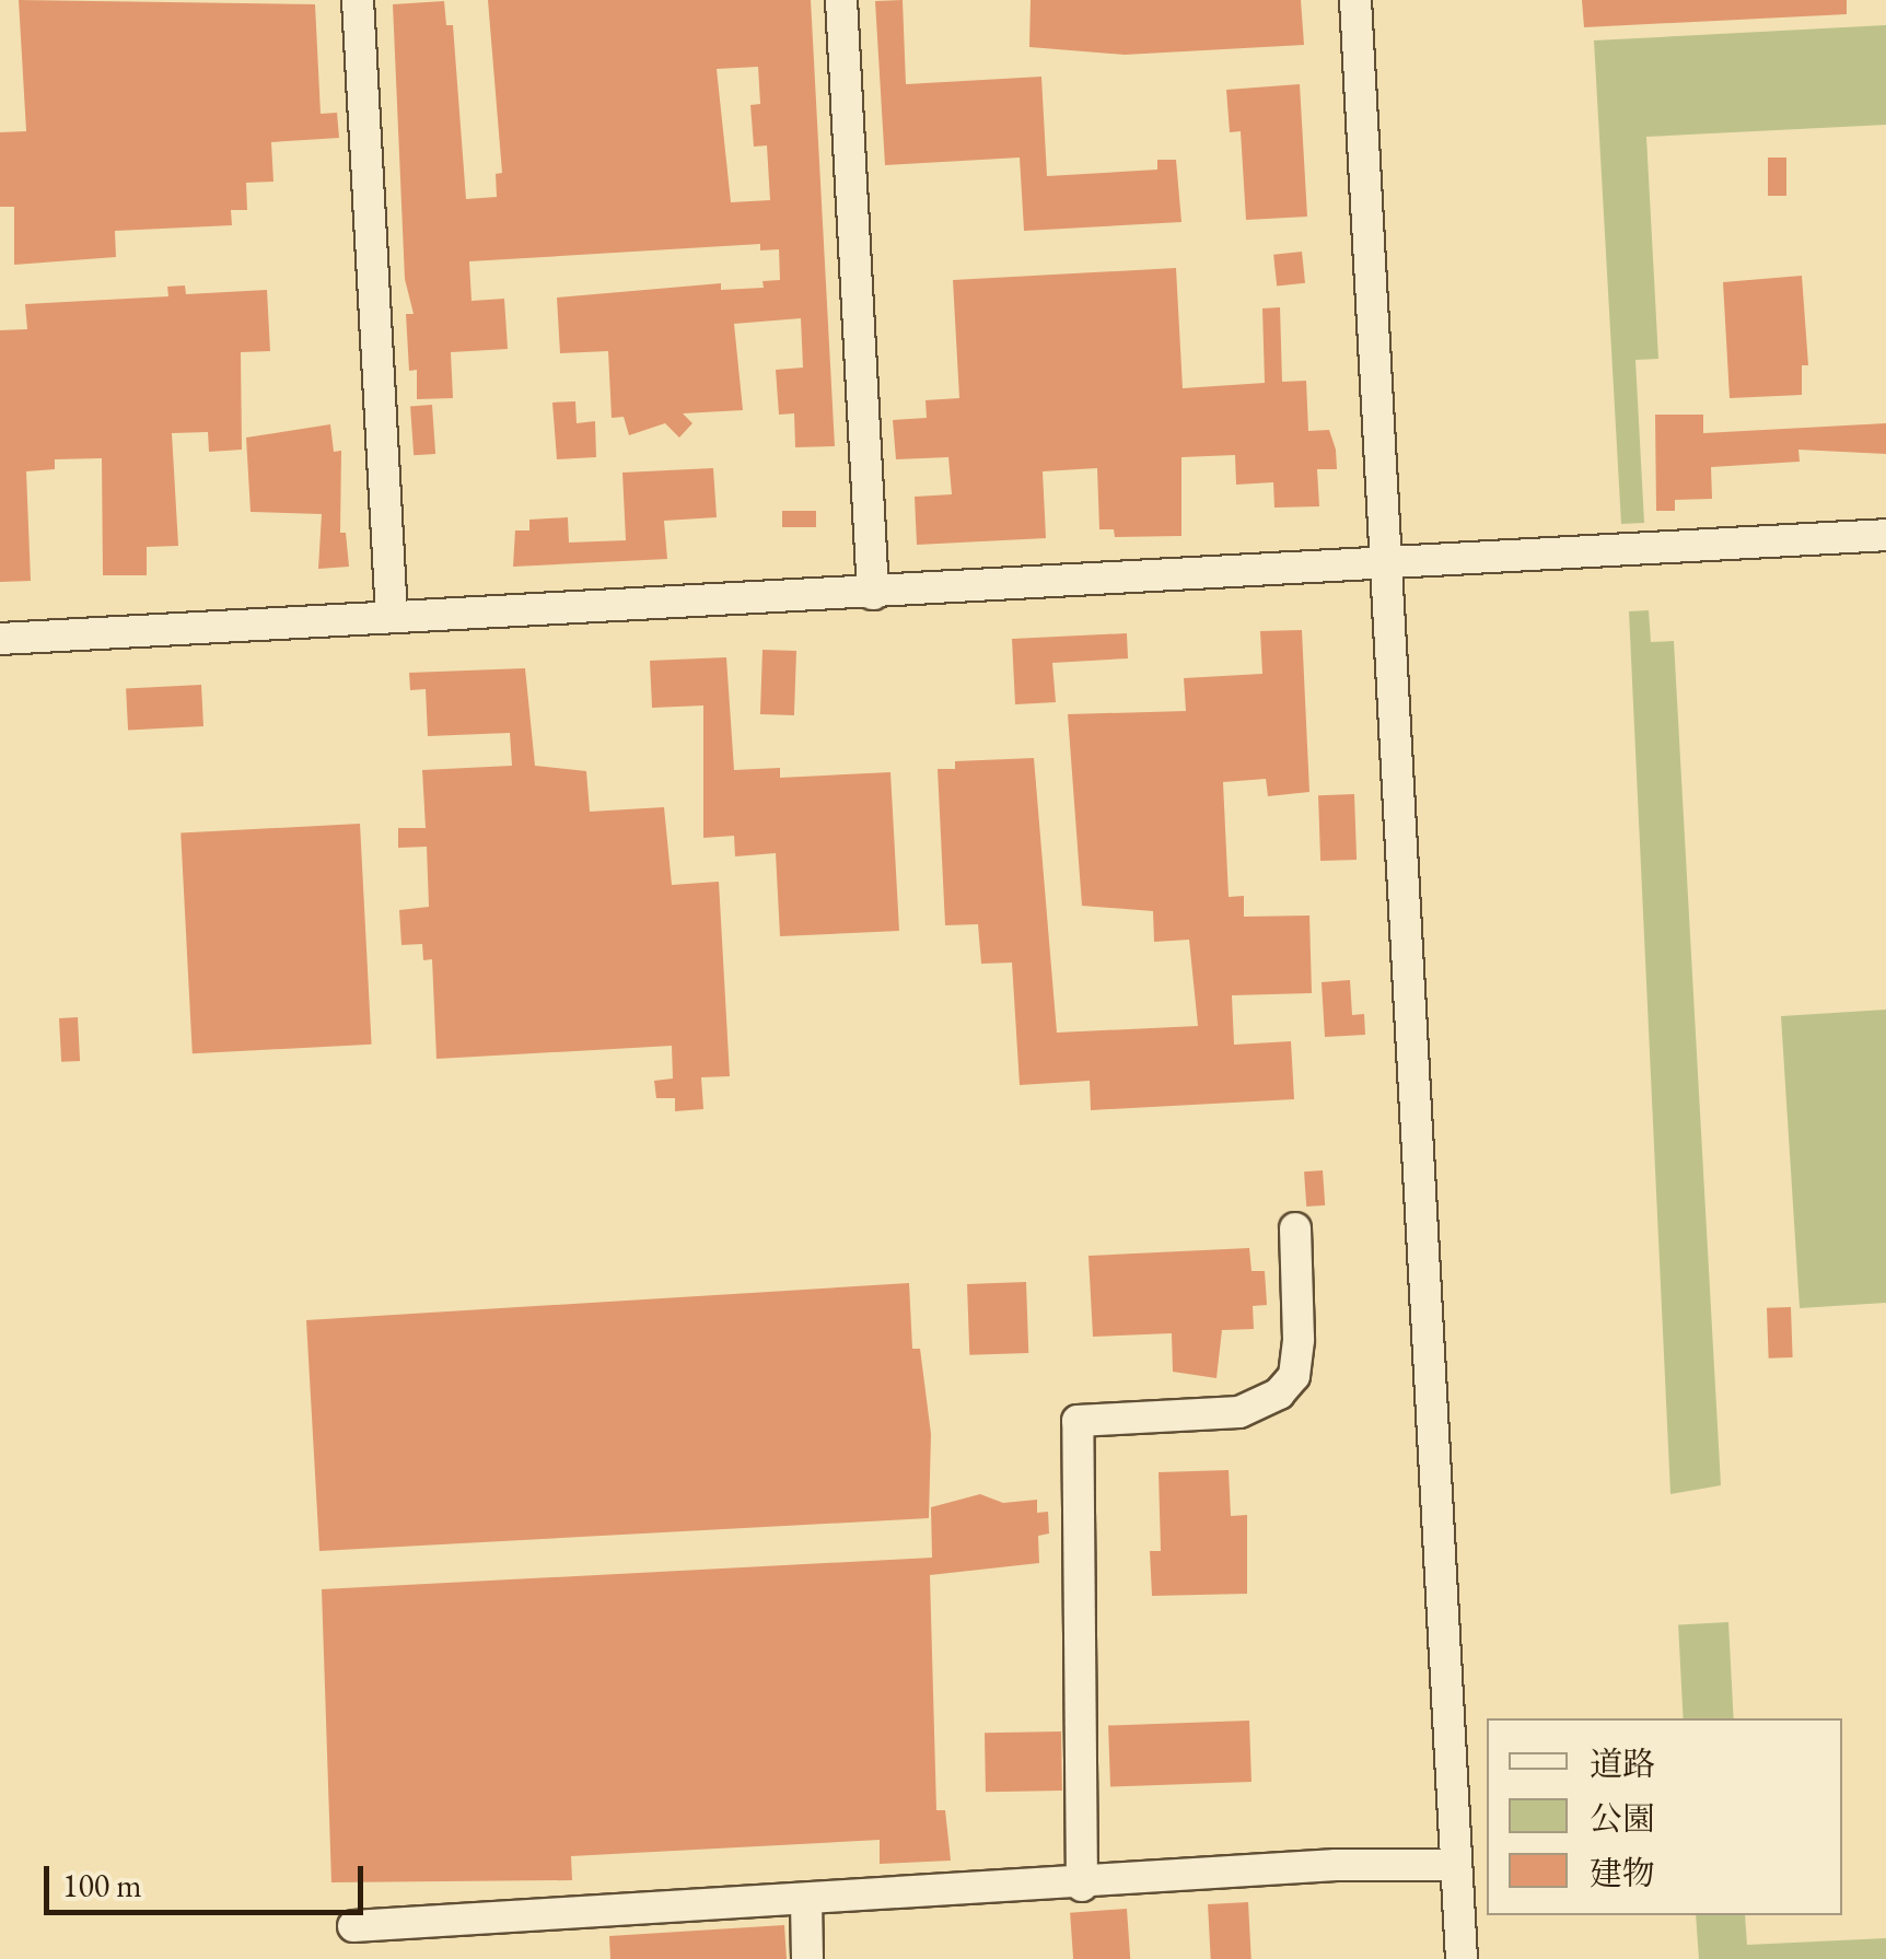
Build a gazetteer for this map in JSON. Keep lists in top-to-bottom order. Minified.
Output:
{"legend":["道路","公園","建物"],"scale_bar":"100 m"}
